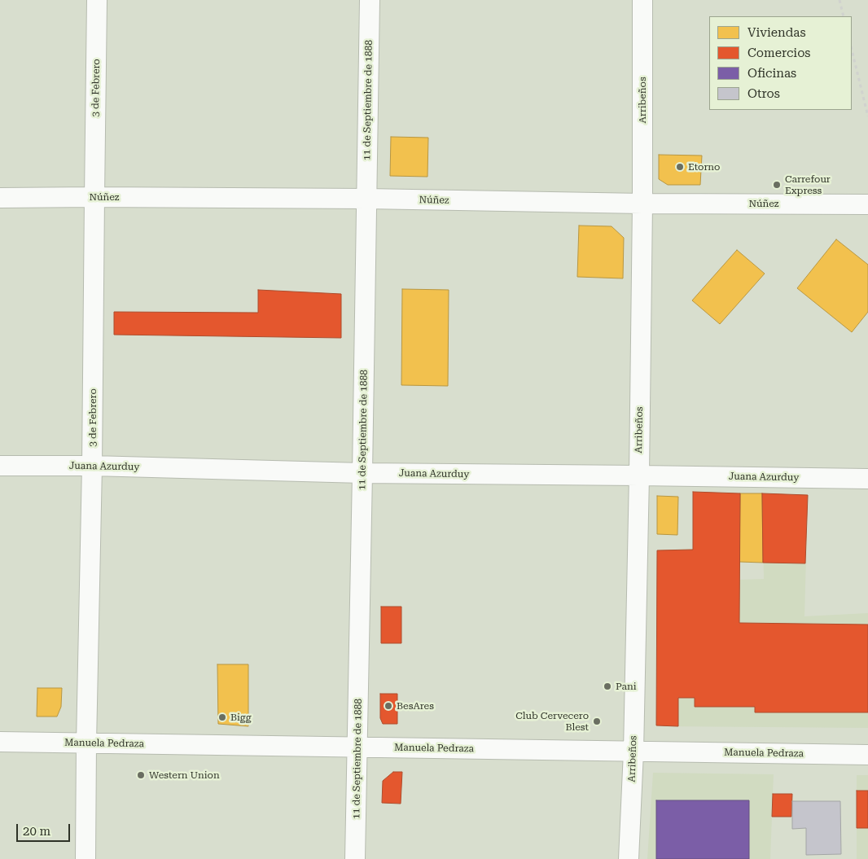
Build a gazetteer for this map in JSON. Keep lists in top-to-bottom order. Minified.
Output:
{"streets":{"street":["3 de Febrero","11 de Septiembre de 1888","Arribeños","Núñez","Juana Azurduy","Manuela Pedraza"]},"crossings":[["3 de Febrero","Núñez"],["3 de Febrero","Juana Azurduy"],["3 de Febrero","Manuela Pedraza"],["11 de Septiembre de 1888","Núñez"],["11 de Septiembre de 1888","Juana Azurduy"],["11 de Septiembre de 1888","Manuela Pedraza"],["Arribeños","Núñez"],["Arribeños","Juana Azurduy"],["Arribeños","Manuela Pedraza"]],"places":["Etorno","Carrefour Express","Pani","BesAres","Bigg","Club Cervecero Blest","Western Union"],"legend":["Viviendas","Comercios","Oficinas","Otros"],"scale_bar":"20 m"}
